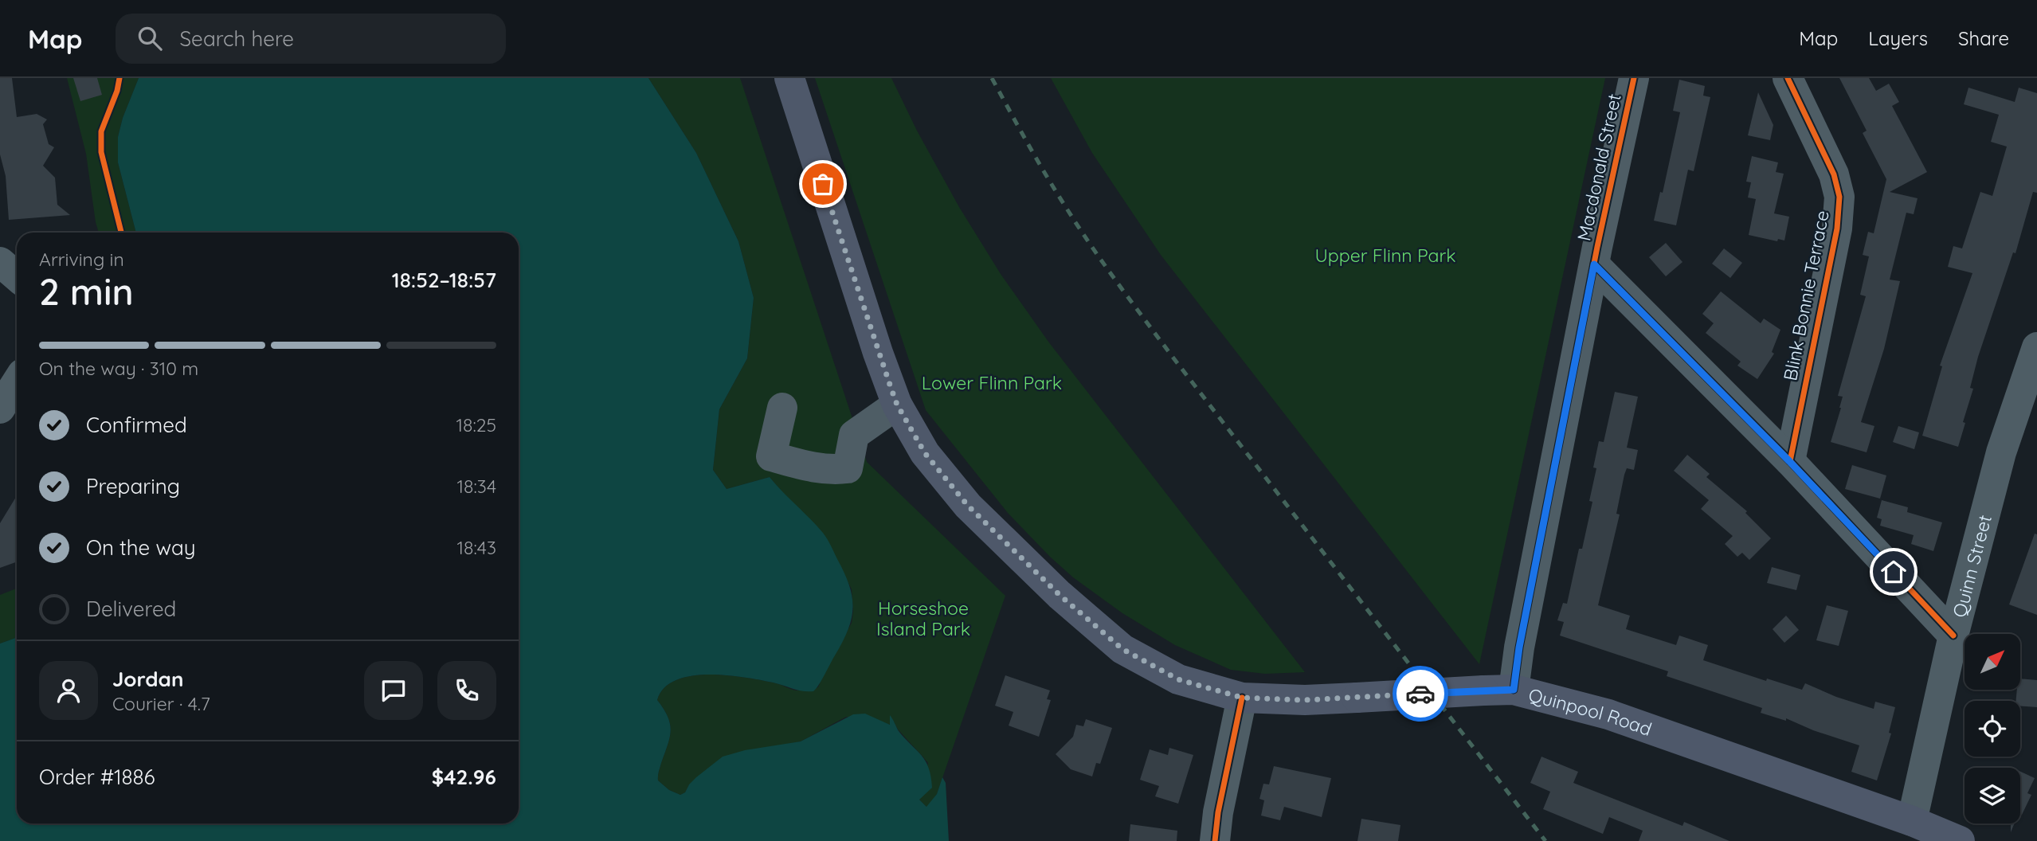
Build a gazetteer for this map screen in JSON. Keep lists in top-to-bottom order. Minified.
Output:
{"streets":{"main road":["Quinpool Road"],"street":["Macdonald Street","Blink Bonnie Terrace","Quinn Street"]},"crossings":[["Macdonald Street","Quinpool Road"],["Quinn Street","Quinpool Road"]],"parks":["Upper Flinn Park","Lower Flinn Park","Horseshoe Island Park"],"north":"top right","page":{"header":"Map","search":"Search here","nav":["Map","Layers","Share"],"heading":["2 min","Arriving in","18:52–18:57"],"panel":["Jordan","Courier · 4.7","Order #1886","$42.96"],"bar":"On the way · 310 m","list":[["Confirmed","18:25"],["Preparing","18:34"],["On the way","18:43"],"Delivered"]}}
